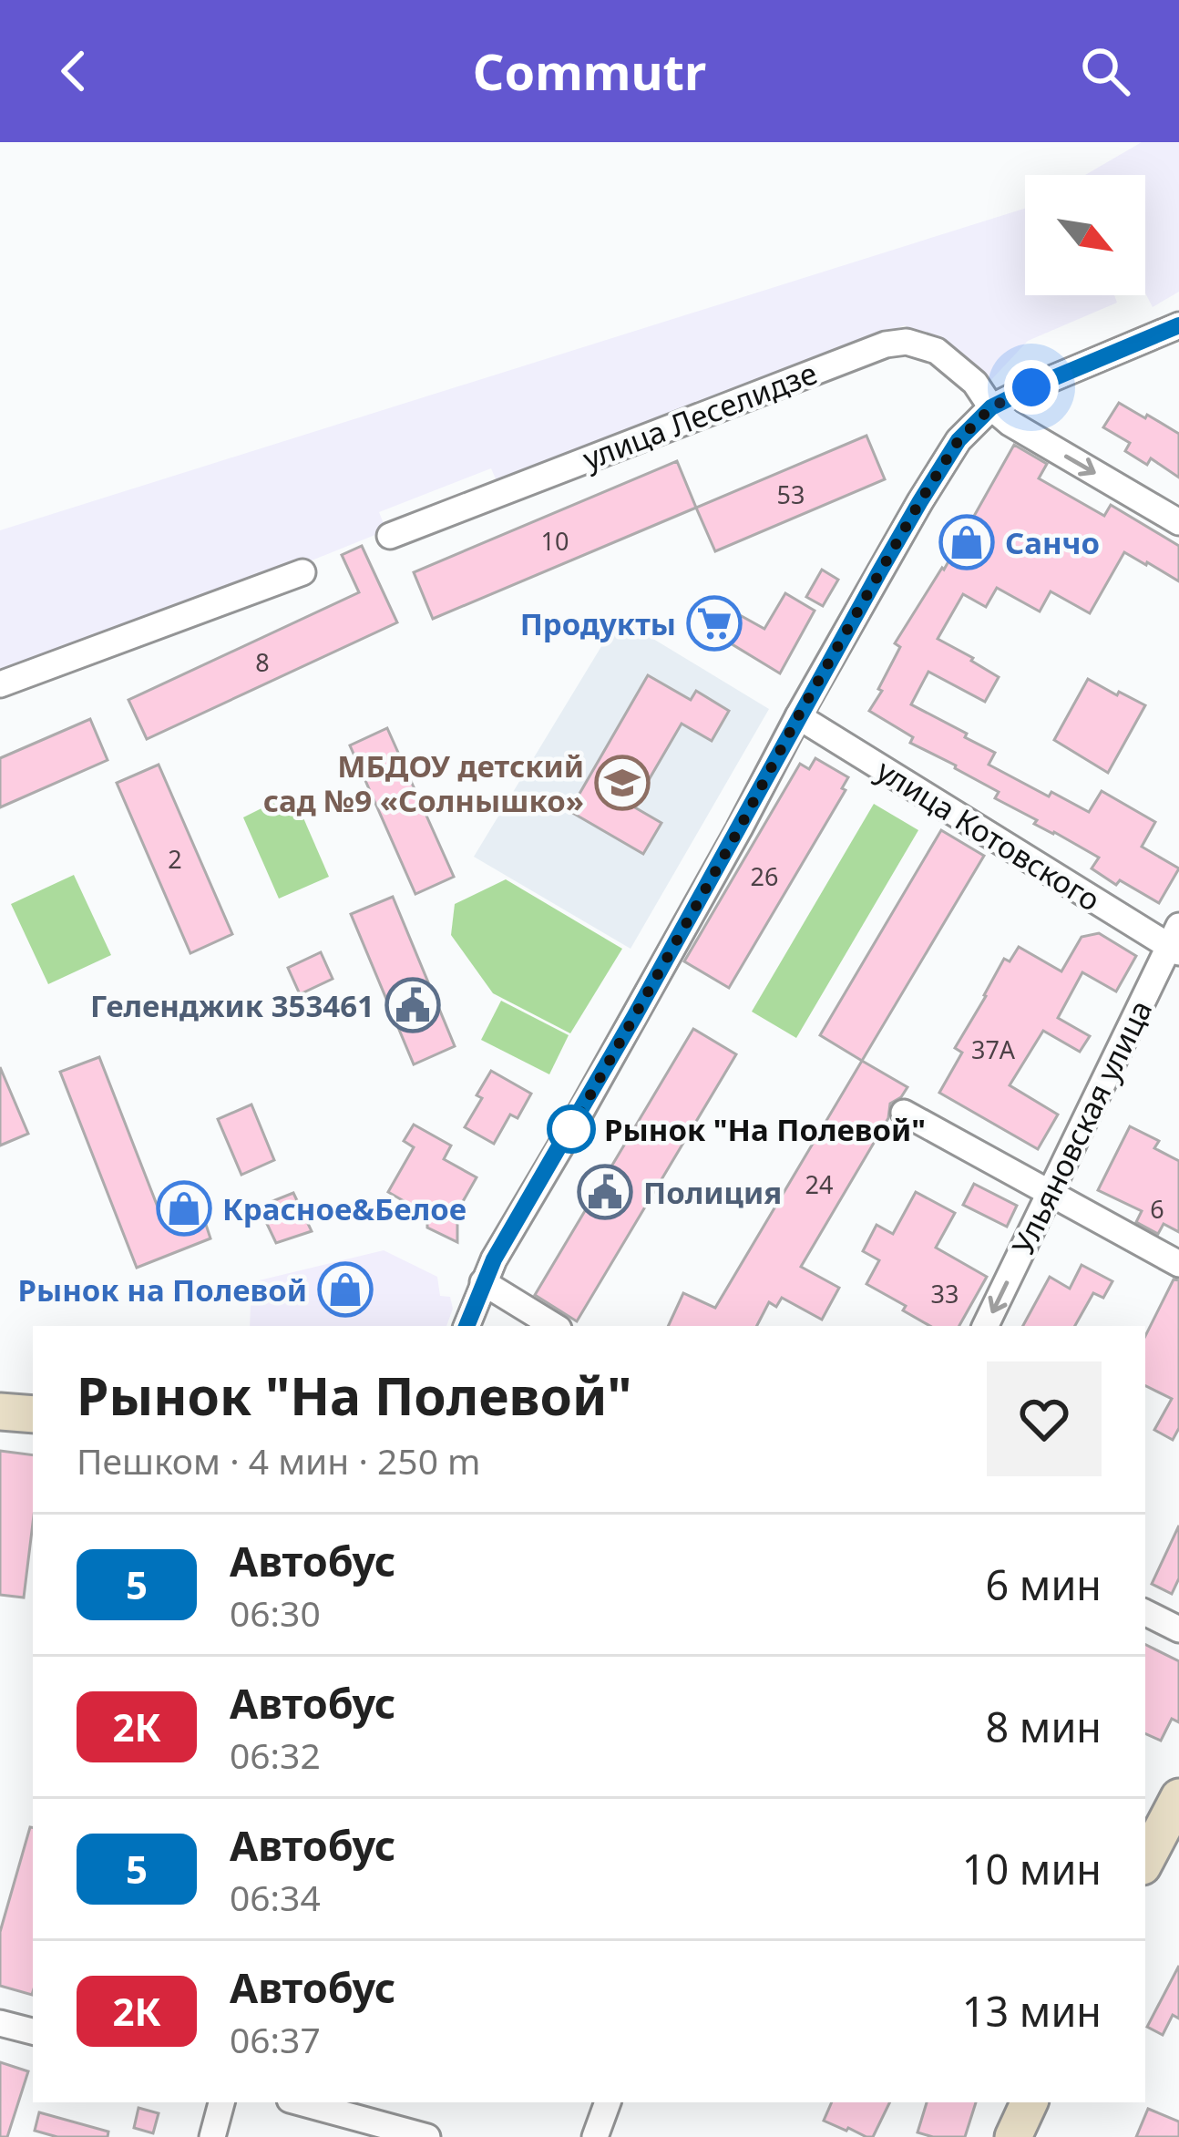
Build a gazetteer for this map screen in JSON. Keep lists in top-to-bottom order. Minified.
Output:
{"streets":{"street":["улица Леселидзе","улица Котовского","Ульяновская улица"]},"crossings":[["улица Котовского","Ульяновская улица"]],"places":{"shop":["Санчо","Красное&Белое","Рынок на Полевой"],"supermarket":["Продукты"],"school or university":["МБДОУ детский сад №9 «Солнышко»"],"public building":["Геленджик 353461","Полиция"],"other":["Рынок \"На Полевой\""]},"lines":["bus line 5"],"house_numbers":["53","10","8","2","26","37А","24","6","33"],"north":"bottom right","page":{"header":"Commutr","heading":["Рынок \"На Полевой\"","Пешком · 4 мин · 250 m"],"list":[{"mark":"5","name":"Автобус","note":"06:30","value":"6 мин"},{"mark":"2К","name":"Автобус","note":"06:32","value":"8 мин"},{"mark":"5","name":"Автобус","note":"06:34","value":"10 мин"},{"mark":"2К","name":"Автобус","note":"06:37","value":"13 мин"}]}}
